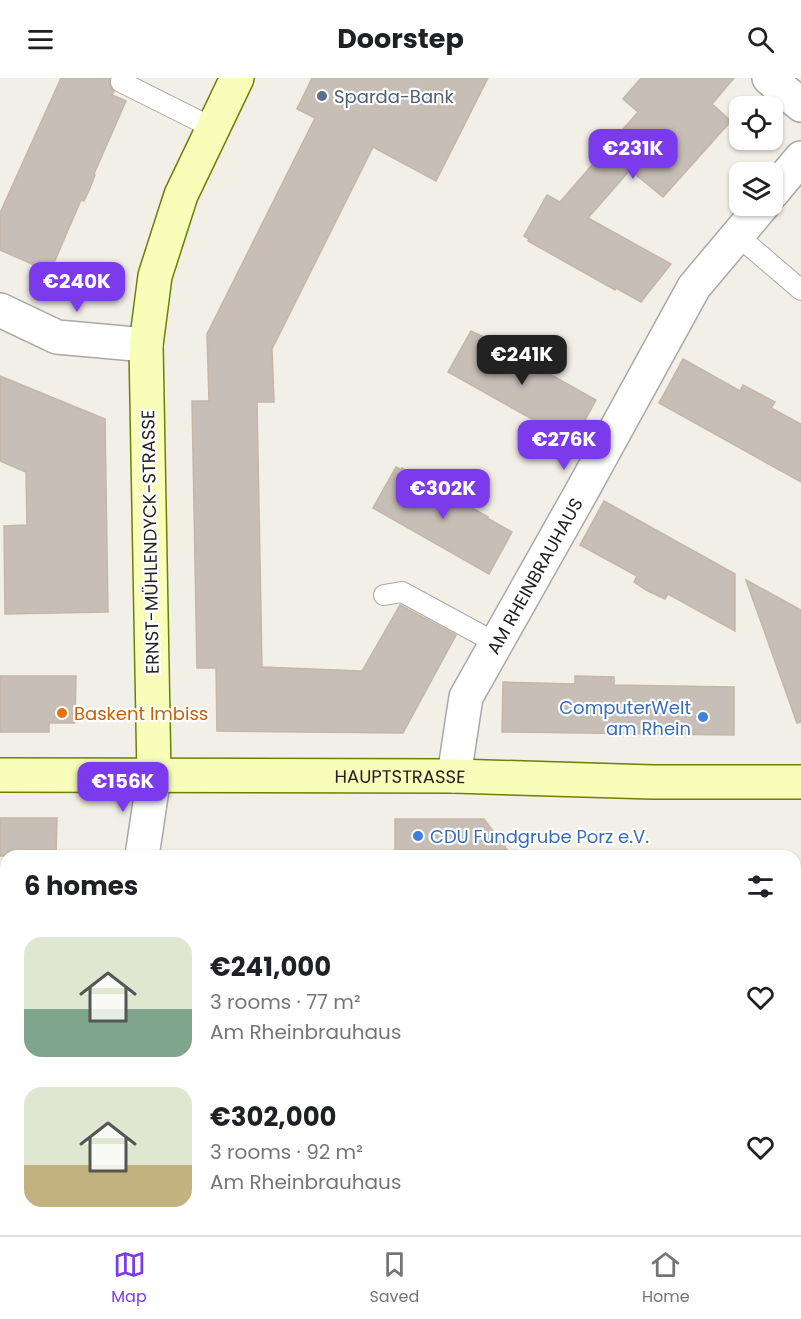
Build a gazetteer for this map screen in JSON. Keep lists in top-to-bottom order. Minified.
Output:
{"streets":{"main road":["ERNST-MÜHLENDYCK-STRASSE","HAUPTSTRASSE"],"street":["AM RHEINBRAUHAUS"]},"crossings":[["ERNST-MÜHLENDYCK-STRASSE","HAUPTSTRASSE"],["AM RHEINBRAUHAUS","HAUPTSTRASSE"]],"places":["Sparda-Bank","Baskent Imbiss","ComputerWelt am Rhein","CDU Fundgrube Porz e.V."],"page":{"header":"Doorstep","price":["€231K","€240K","€241K","€276K","€302K","€156K"],"heading":"6 homes","list":[{"name":"€241,000","note":"3 rooms · 77 m² · Am Rheinbrauhaus"},{"name":"€302,000","note":"3 rooms · 92 m² · Am Rheinbrauhaus"}],"tabs":["Map","Saved","Home"]}}
